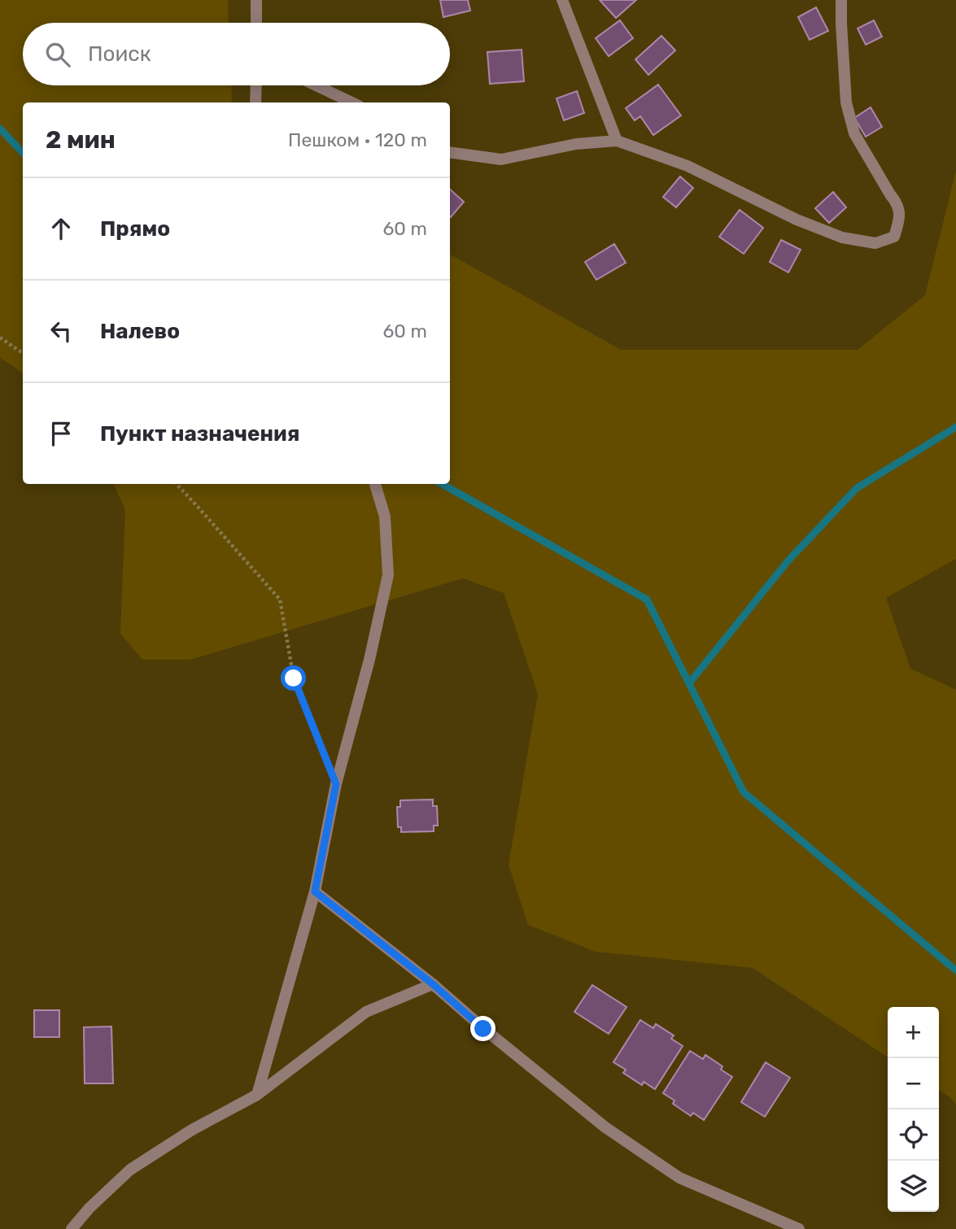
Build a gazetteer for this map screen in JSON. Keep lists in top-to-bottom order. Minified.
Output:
{"page":{"search":"Поиск","heading":["2 мин","Пешком · 120 m"],"list":[["Прямо","60 m"],["Налево","60 m"],"Пункт назначения"],"map_buttons":["+","−"]}}
